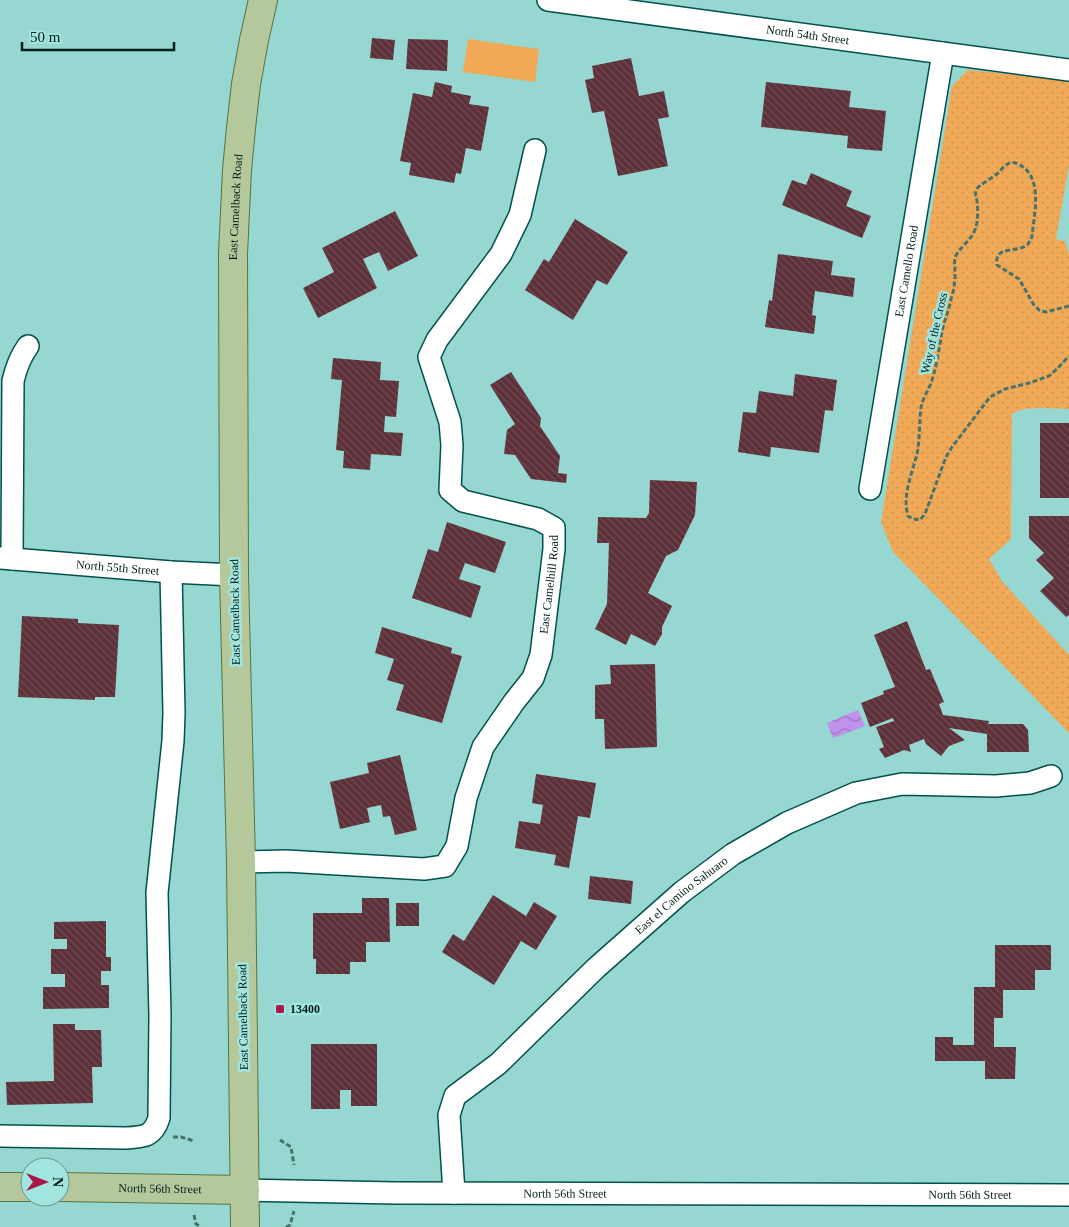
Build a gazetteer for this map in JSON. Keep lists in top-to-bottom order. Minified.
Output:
{"streets":{"main road":["East Camelback Road","North 56th Street"],"street":["North 54th Street","East Camello Road","North 55th Street","East Camelhill Road","East el Camino Sahuaro"],"path":["Way of the Cross"]},"crossings":[["North 54th Street","East Camello Road"],["East Camelback Road","North 55th Street"],["East Camelback Road","East Camelhill Road"],["East Camelback Road","North 56th Street"],["East el Camino Sahuaro","North 56th Street"]],"places":{"transit":["13400"]},"scale_bar":"50 m","north":"right"}
